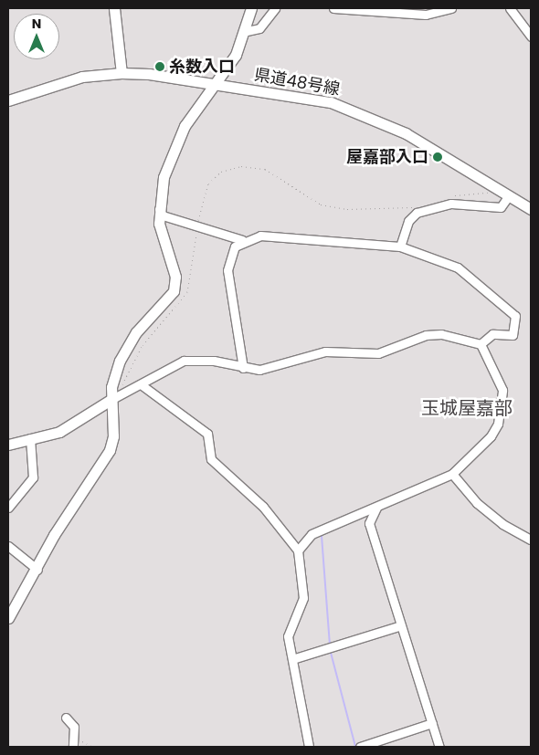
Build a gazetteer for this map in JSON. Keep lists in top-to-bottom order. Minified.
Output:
{"streets":{"street":["県道48号線"]},"districts":["玉城屋嘉部"],"places":["糸数入口","屋嘉部入口"],"north":"top"}
